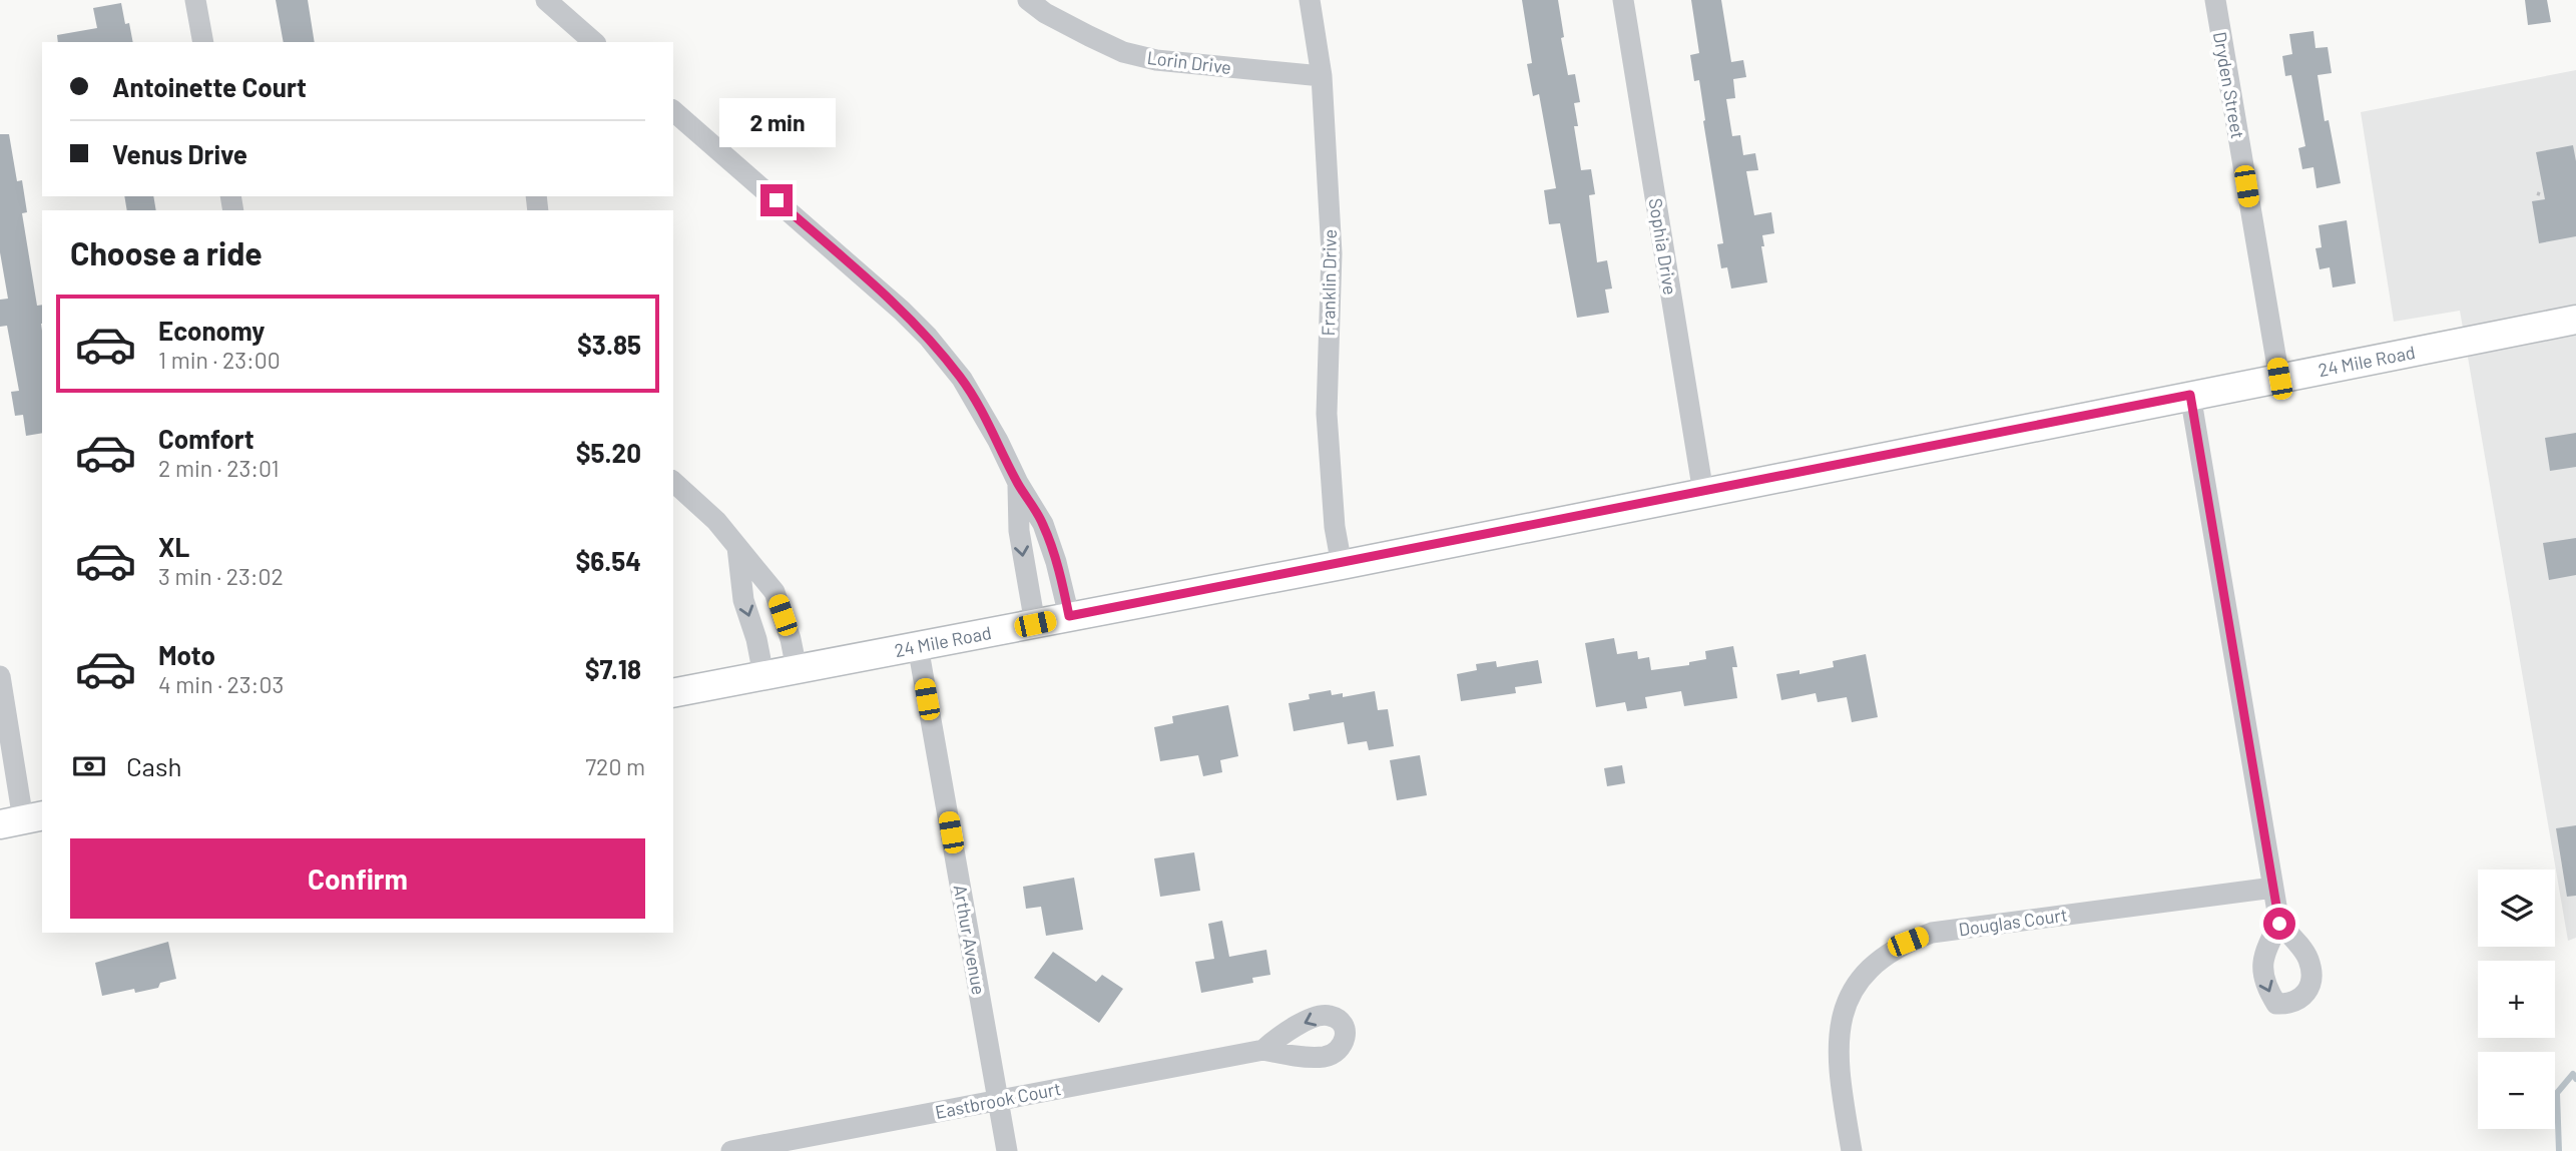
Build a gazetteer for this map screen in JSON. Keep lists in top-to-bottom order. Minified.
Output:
{"streets":{"street":["Lorin Drive","Dryden Street","Sophia Drive","Franklin Drive","24 Mile Road","Douglas Court","Arthur Avenue","Eastbrook Court"]},"crossings":[["Lorin Drive","Franklin Drive"],["Dryden Street","24 Mile Road"],["Sophia Drive","24 Mile Road"],["Franklin Drive","24 Mile Road"],["24 Mile Road","Arthur Avenue"],["Arthur Avenue","Eastbrook Court"]],"page":{"banner":["Antoinette Court","Venus Drive"],"bubble":"2 min","heading":"Choose a ride","list":[{"name":"Economy","note":"1 min · 23:00","value":"$3.85"},{"name":"Comfort","note":"2 min · 23:01","value":"$5.20"},{"name":"XL","note":"3 min · 23:02","value":"$6.54"},{"name":"Moto","note":"4 min · 23:03","value":"$7.18"}],"pay":["Cash","720 m"],"buttons":"Confirm","map_buttons":["+","−"]}}
